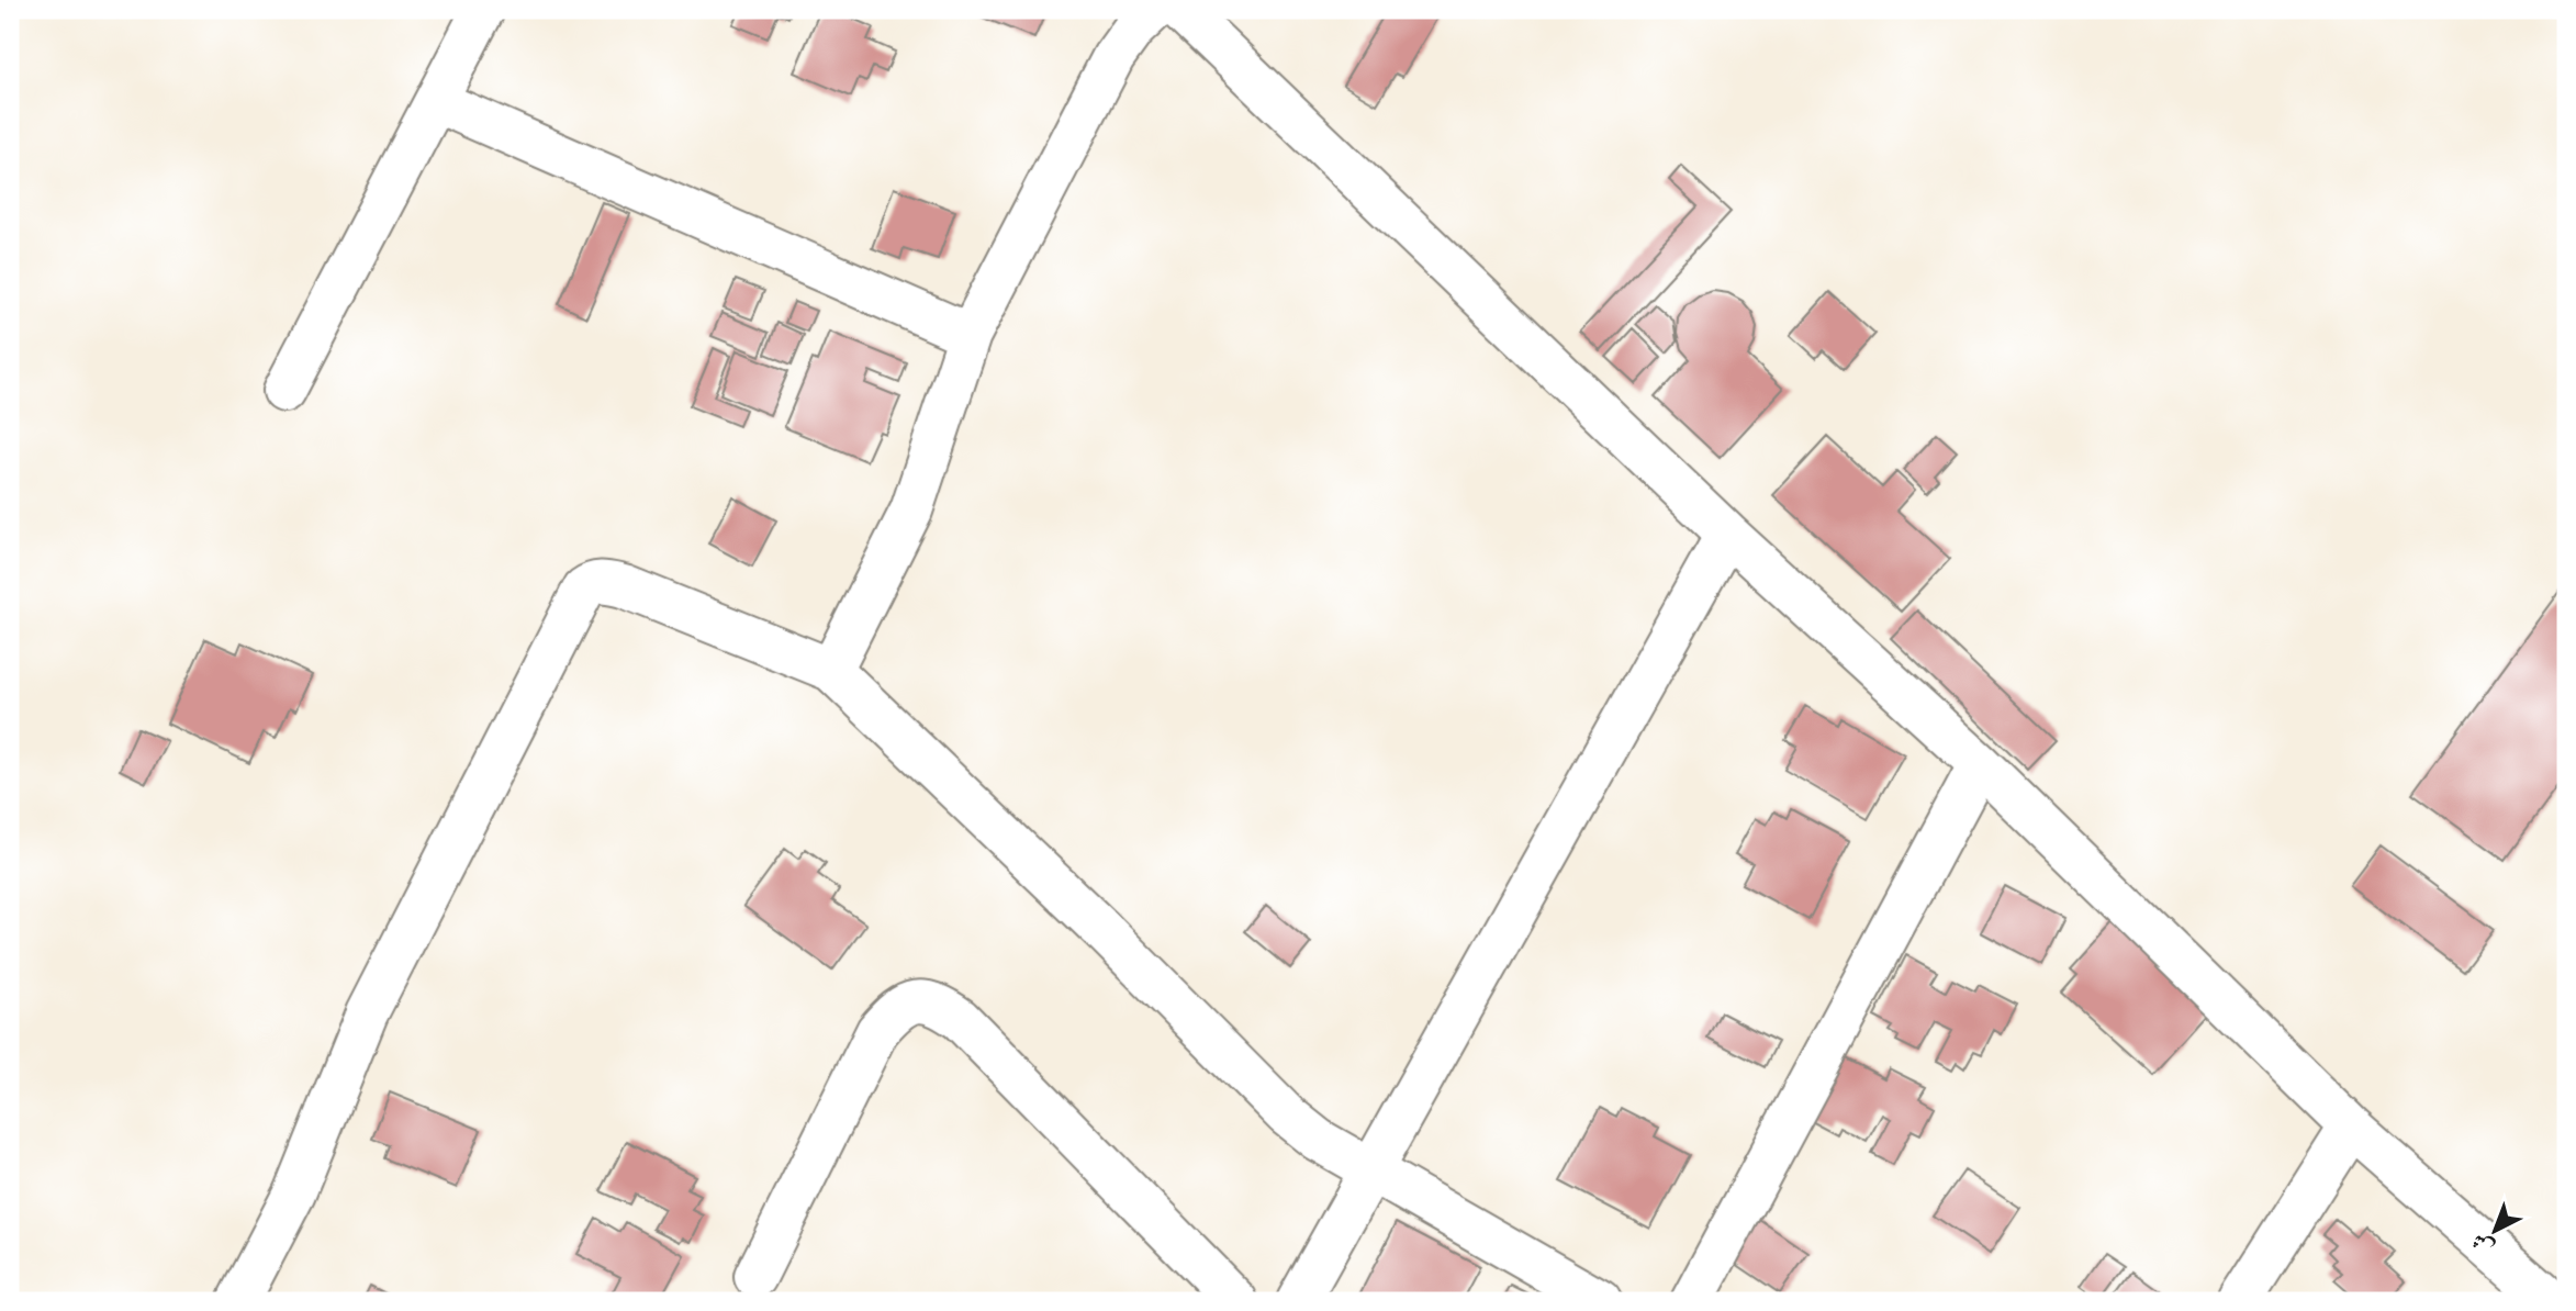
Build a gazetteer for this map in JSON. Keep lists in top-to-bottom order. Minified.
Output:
{"north":"bottom left"}
